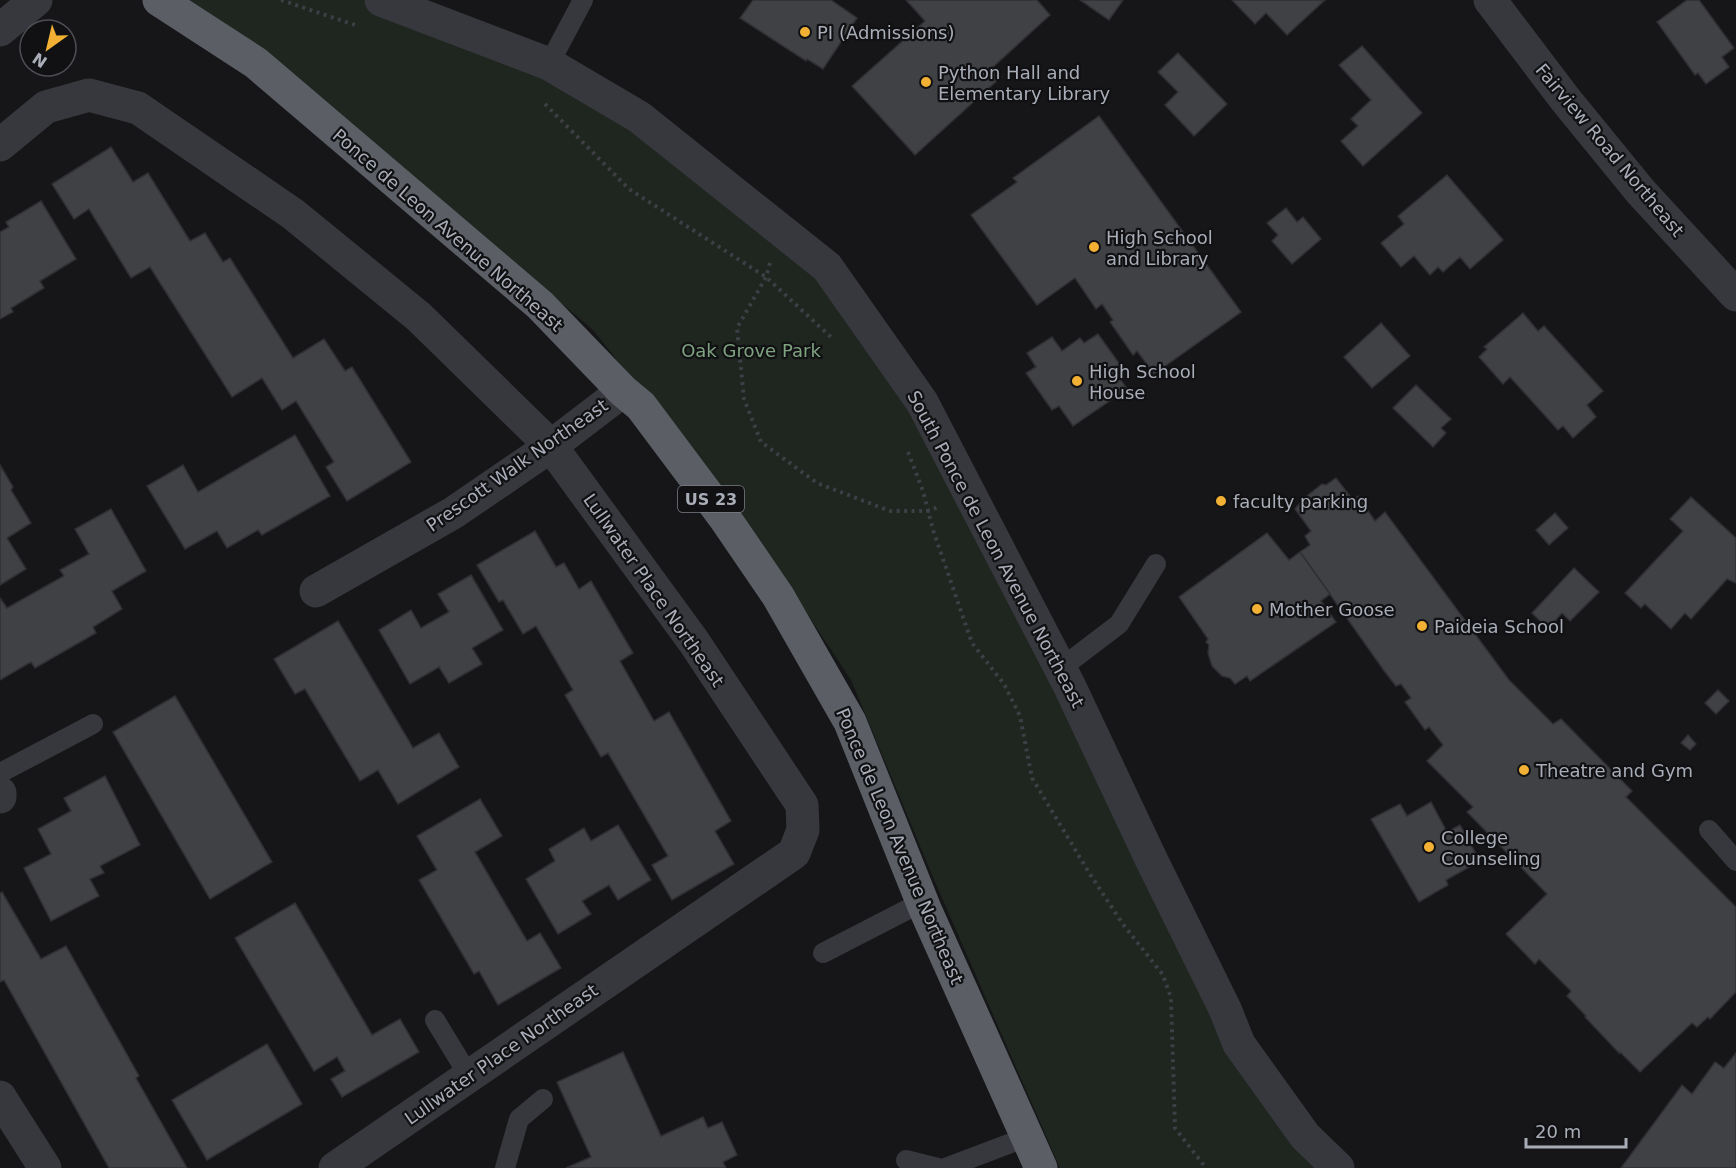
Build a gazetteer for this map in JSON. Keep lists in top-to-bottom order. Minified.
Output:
{"streets":{"highway":["Ponce de Leon Avenue Northeast","US 23"],"street":["Fairview Road Northeast","Prescott Walk Northeast","South Ponce de Leon Avenue Northeast","Lullwater Place Northeast"]},"crossings":[["Ponce de Leon Avenue Northeast","Prescott Walk Northeast"],["Prescott Walk Northeast","Lullwater Place Northeast"]],"parks":["Oak Grove Park"],"places":["PI (Admissions)","Python Hall and Elementary Library","High School and Library","High School House","faculty parking","Mother Goose","Paideia School","Theatre and Gym","College Counseling"],"scale_bar":"20 m","north":"bottom left"}
